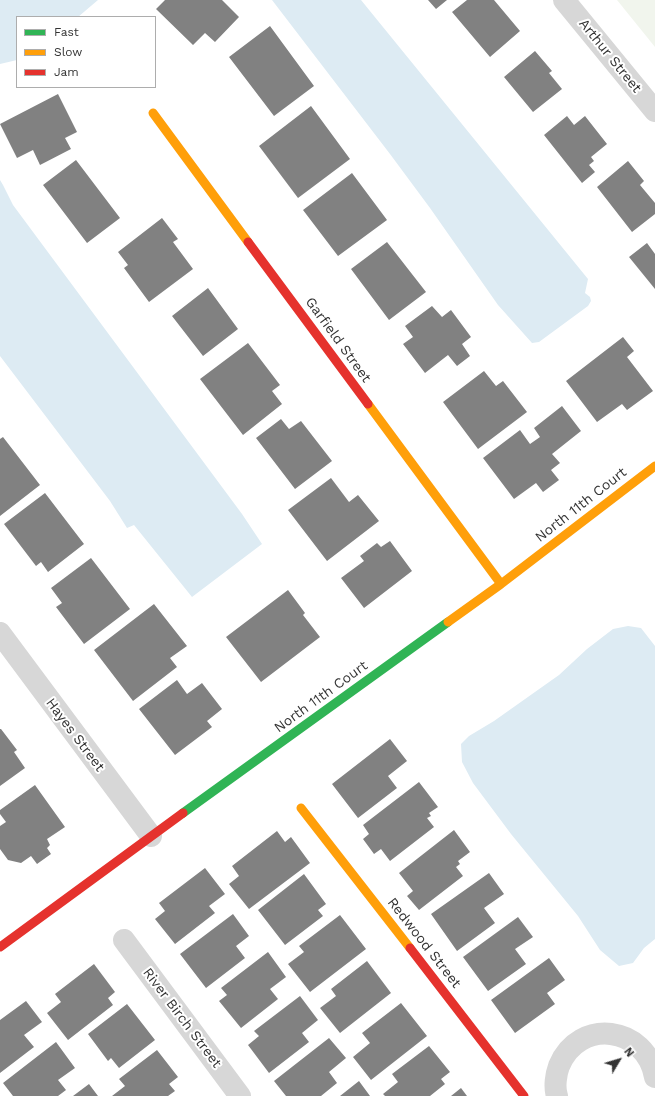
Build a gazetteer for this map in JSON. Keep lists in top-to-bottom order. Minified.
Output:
{"streets":{"street":["Arthur Street","Garfield Street","North 11th Court","Hayes Street","Redwood Street","River Birch Street"]},"crossings":[["Garfield Street","North 11th Court"],["North 11th Court","Hayes Street"]],"legend":["Fast","Slow","Jam"],"north":"top right"}
